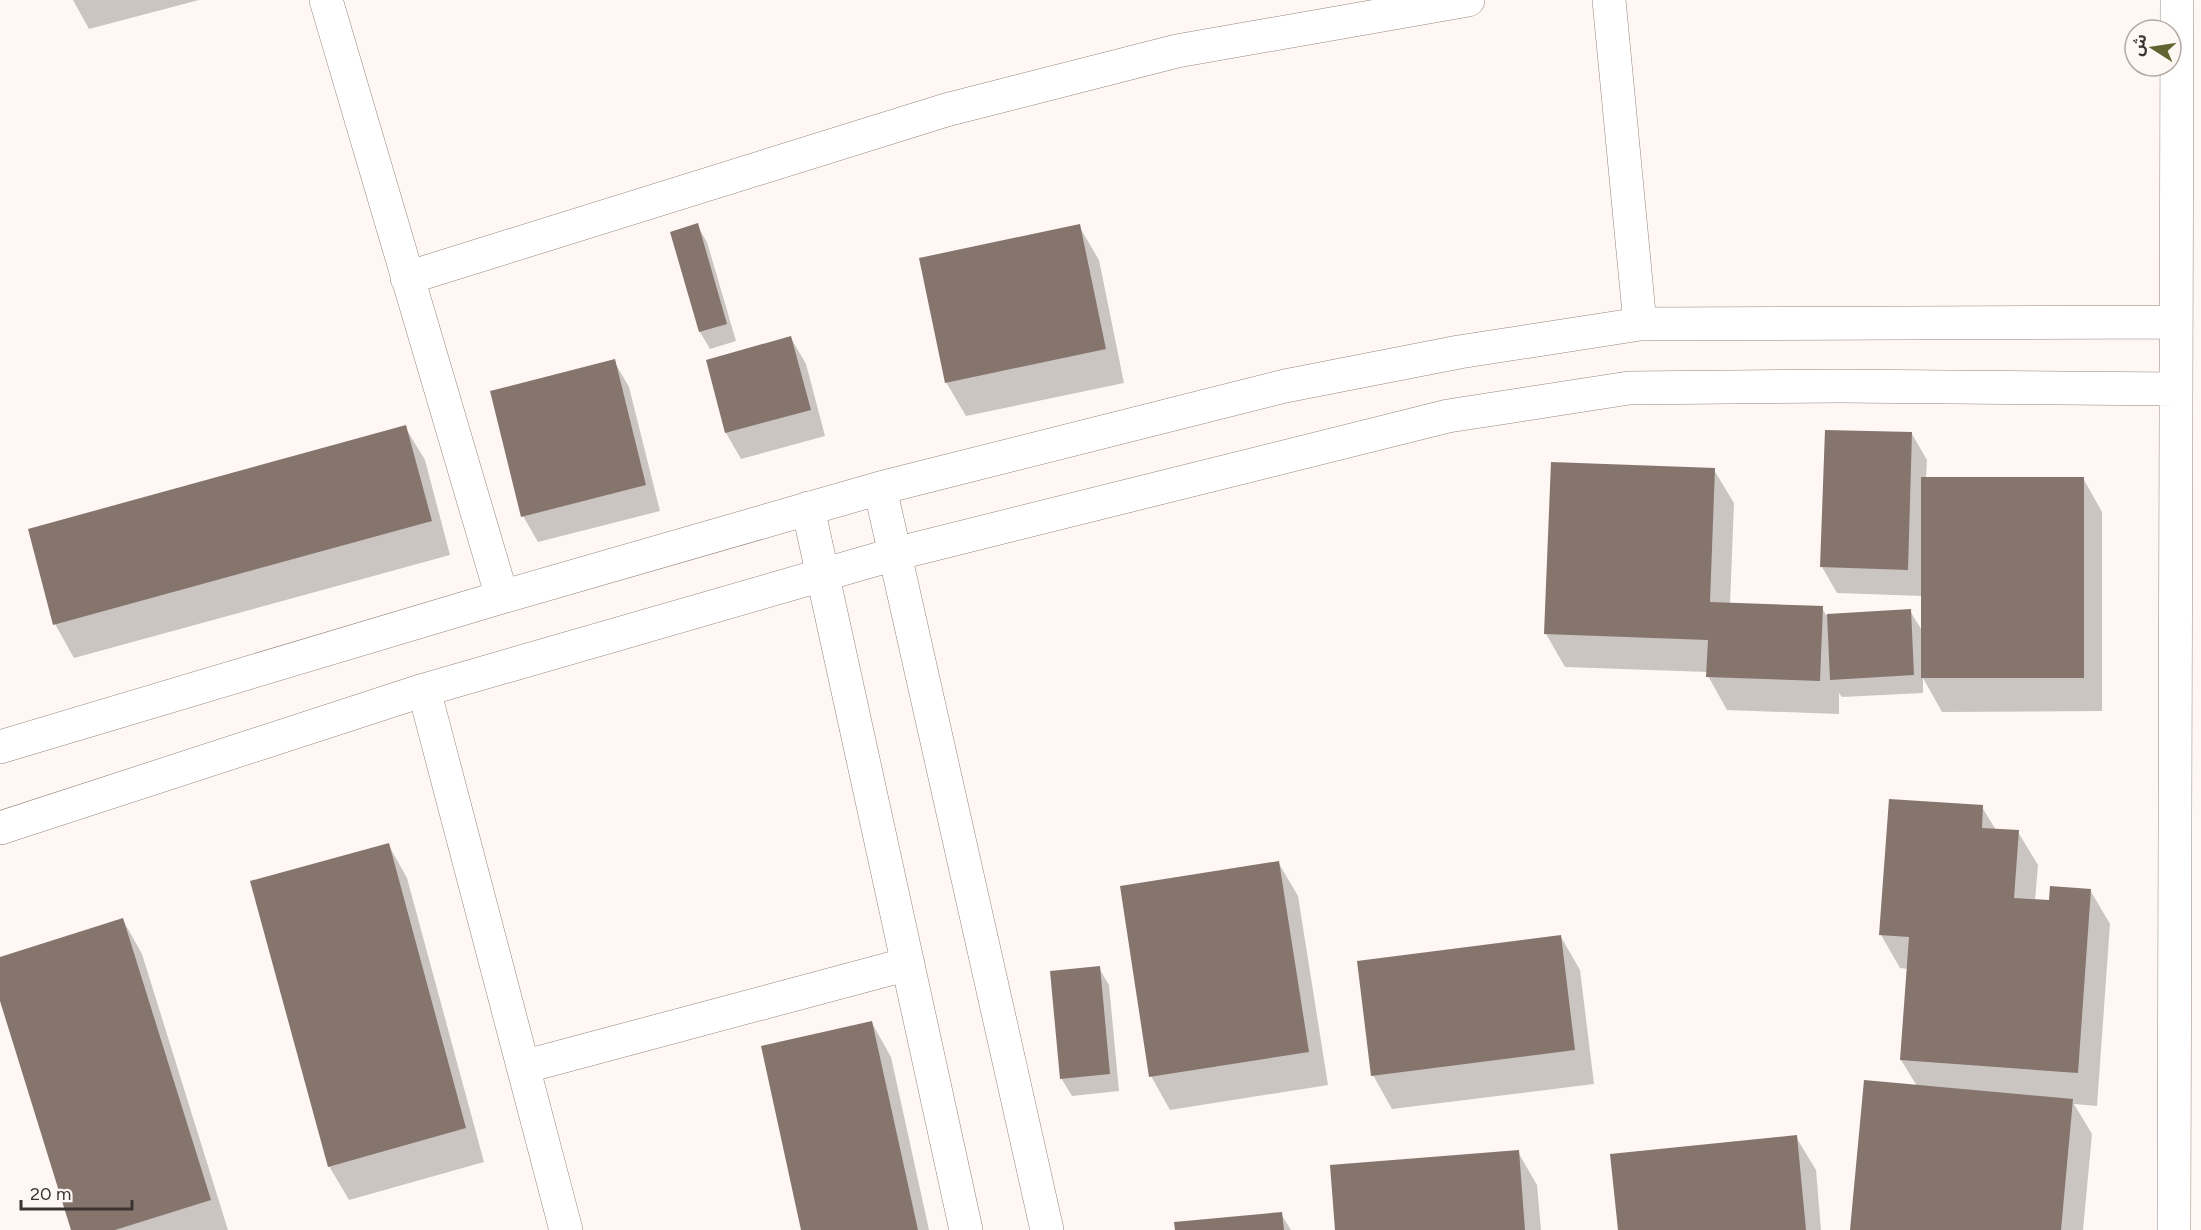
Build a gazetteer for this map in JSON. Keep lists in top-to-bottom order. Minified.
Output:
{"scale_bar":"20 m","north":"left"}
